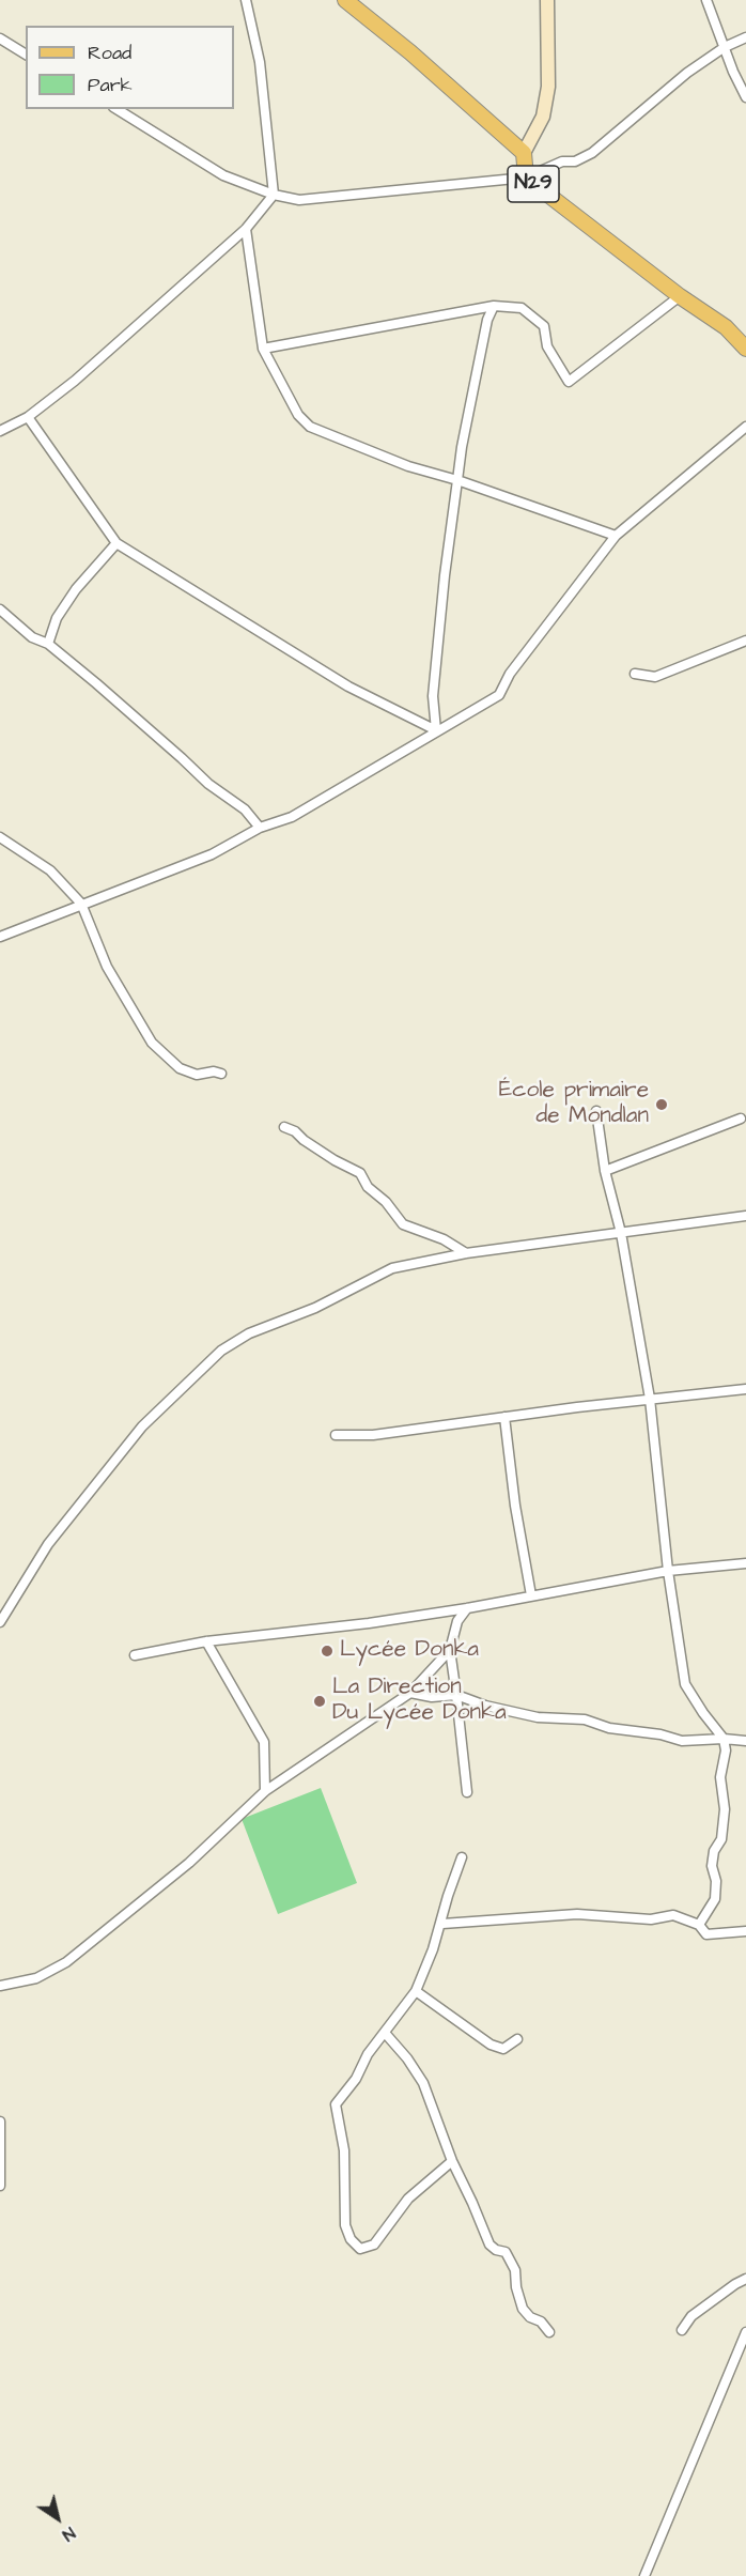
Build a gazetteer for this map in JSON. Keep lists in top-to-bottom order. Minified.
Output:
{"streets":{"main road":["N29"]},"places":["École primaire de Mondlan","Lycée Donka","La Direction Du Lycée Donka"],"legend":["Road","Park"],"north":"bottom right"}
